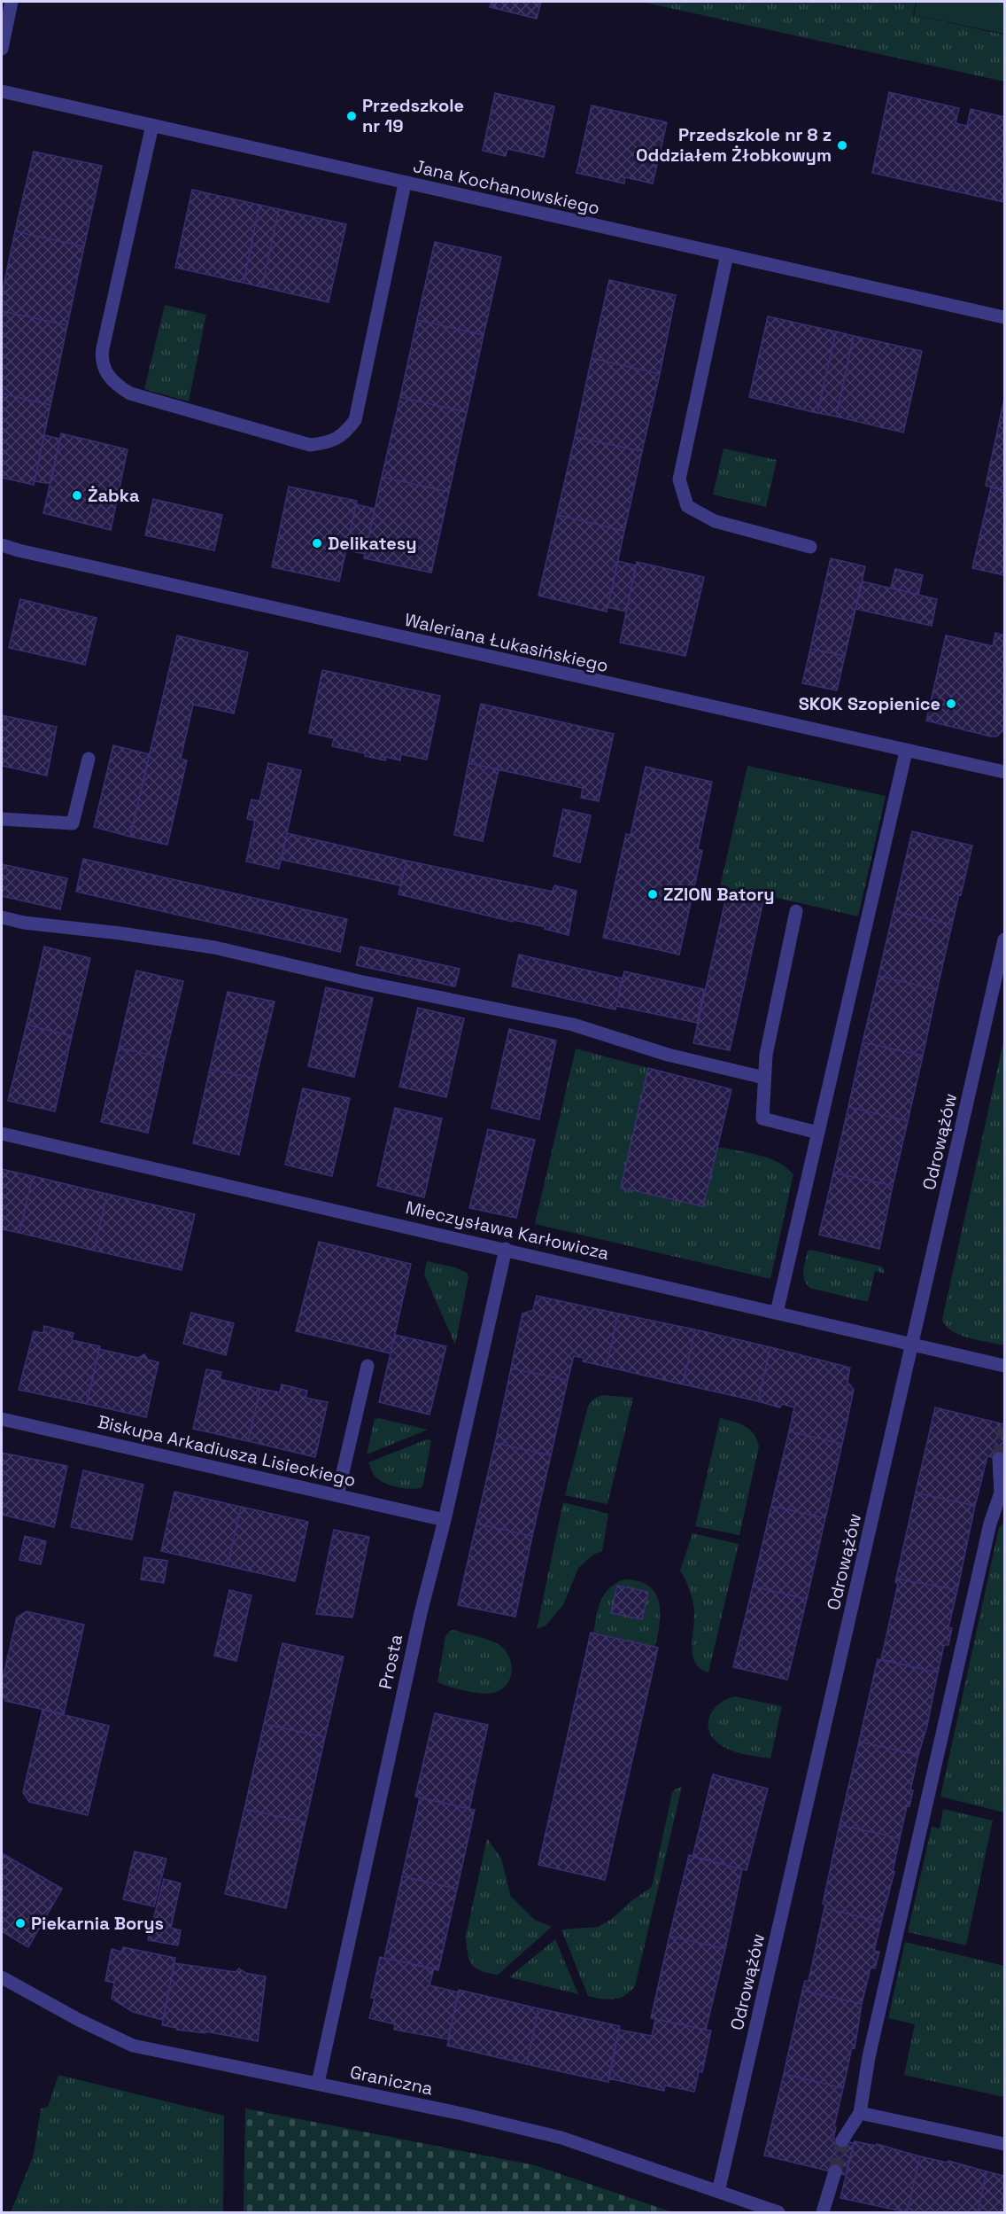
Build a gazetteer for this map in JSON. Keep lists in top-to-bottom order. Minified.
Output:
{"streets":{"street":["Jana Kochanowskiego","Waleriana Łukasińskiego","Odrowążów","Mieczysława Karłowicza","Biskupa Arkadiusza Lisieckiego","Prosta","Graniczna"]},"crossings":[["Odrowążów","Mieczysława Karłowicza"],["Odrowążów","Graniczna"],["Mieczysława Karłowicza","Prosta"],["Biskupa Arkadiusza Lisieckiego","Prosta"],["Prosta","Graniczna"]],"places":["Przedszkole nr 19","Przedszkole nr 8 z Oddziałem Żłobkowym","Żabka","Delikatesy","SKOK Szopienice","ZZION Batory","Piekarnia Borys"]}
